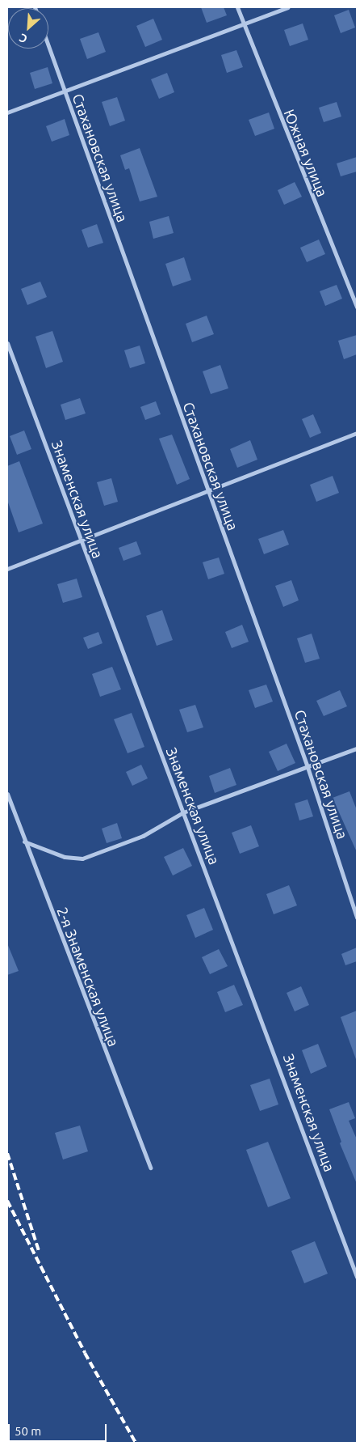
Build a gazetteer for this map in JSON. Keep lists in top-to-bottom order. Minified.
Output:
{"streets":{"street":["Южная улица","Стахановская улица","Знаменская улица","2-я Знаменская улица"]},"scale_bar":"50 m","north":"bottom left"}
